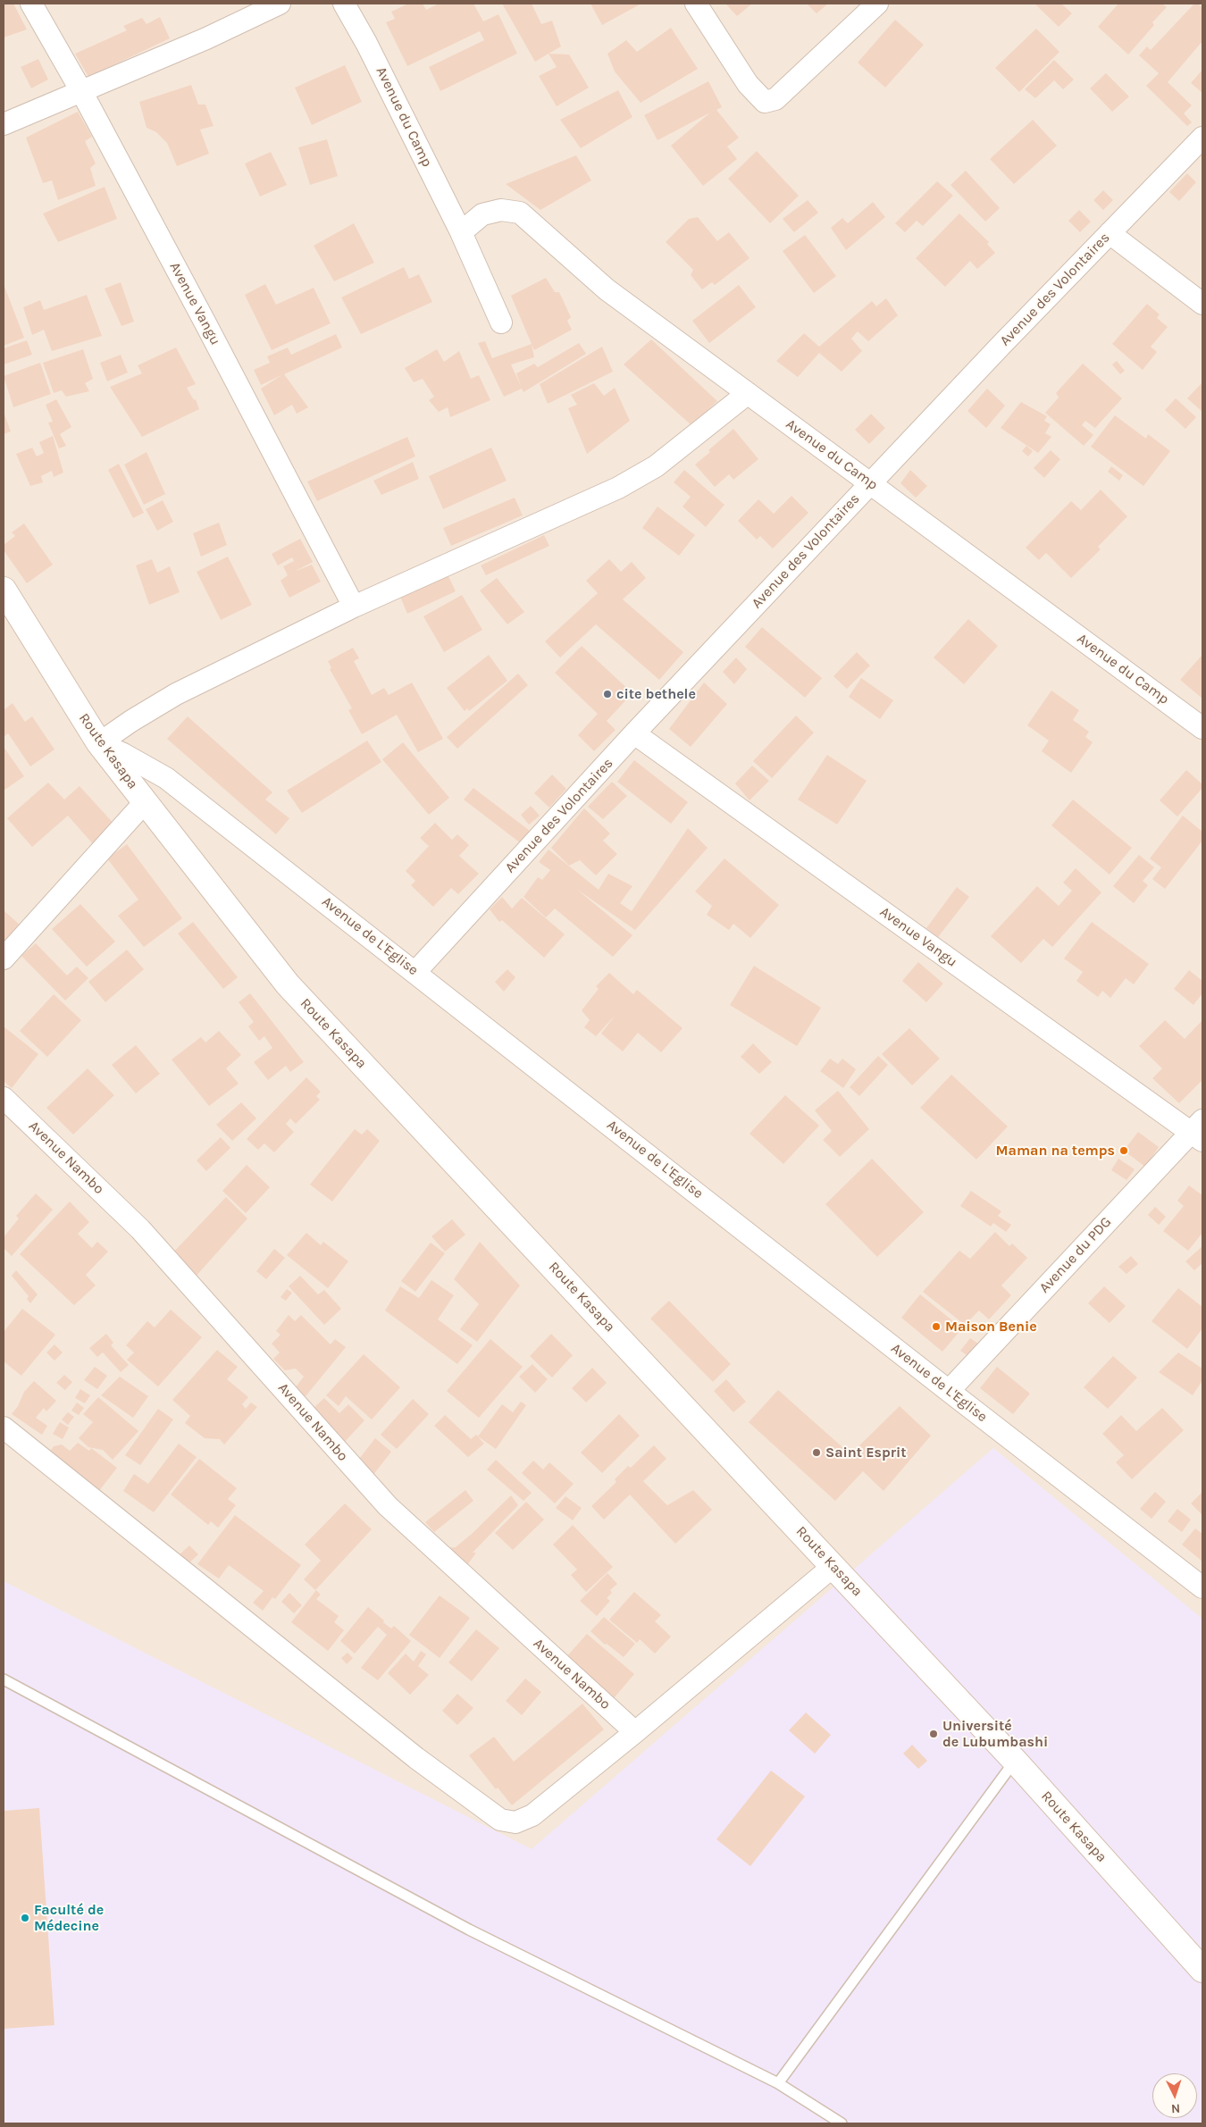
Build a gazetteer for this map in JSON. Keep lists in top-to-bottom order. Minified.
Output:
{"streets":{"main road":["Route Kasapa"],"street":["Avenue du Camp","Avenue des Volontaires","Avenue Vangu","Avenue de L'Eglise","Avenue Nambo","Avenue du PDG"]},"crossings":[["Avenue du Camp","Avenue des Volontaires"],["Avenue des Volontaires","Avenue Vangu"],["Avenue des Volontaires","Avenue de L'Eglise"],["Avenue Vangu","Avenue du PDG"],["Route Kasapa","Avenue de L'Eglise"],["Avenue de L'Eglise","Avenue du PDG"]],"places":["cite bethele","Maman na temps","Maison Benie","Saint Esprit","Université de Lubumbashi","Faculté de Médecine"],"north":"bottom"}
